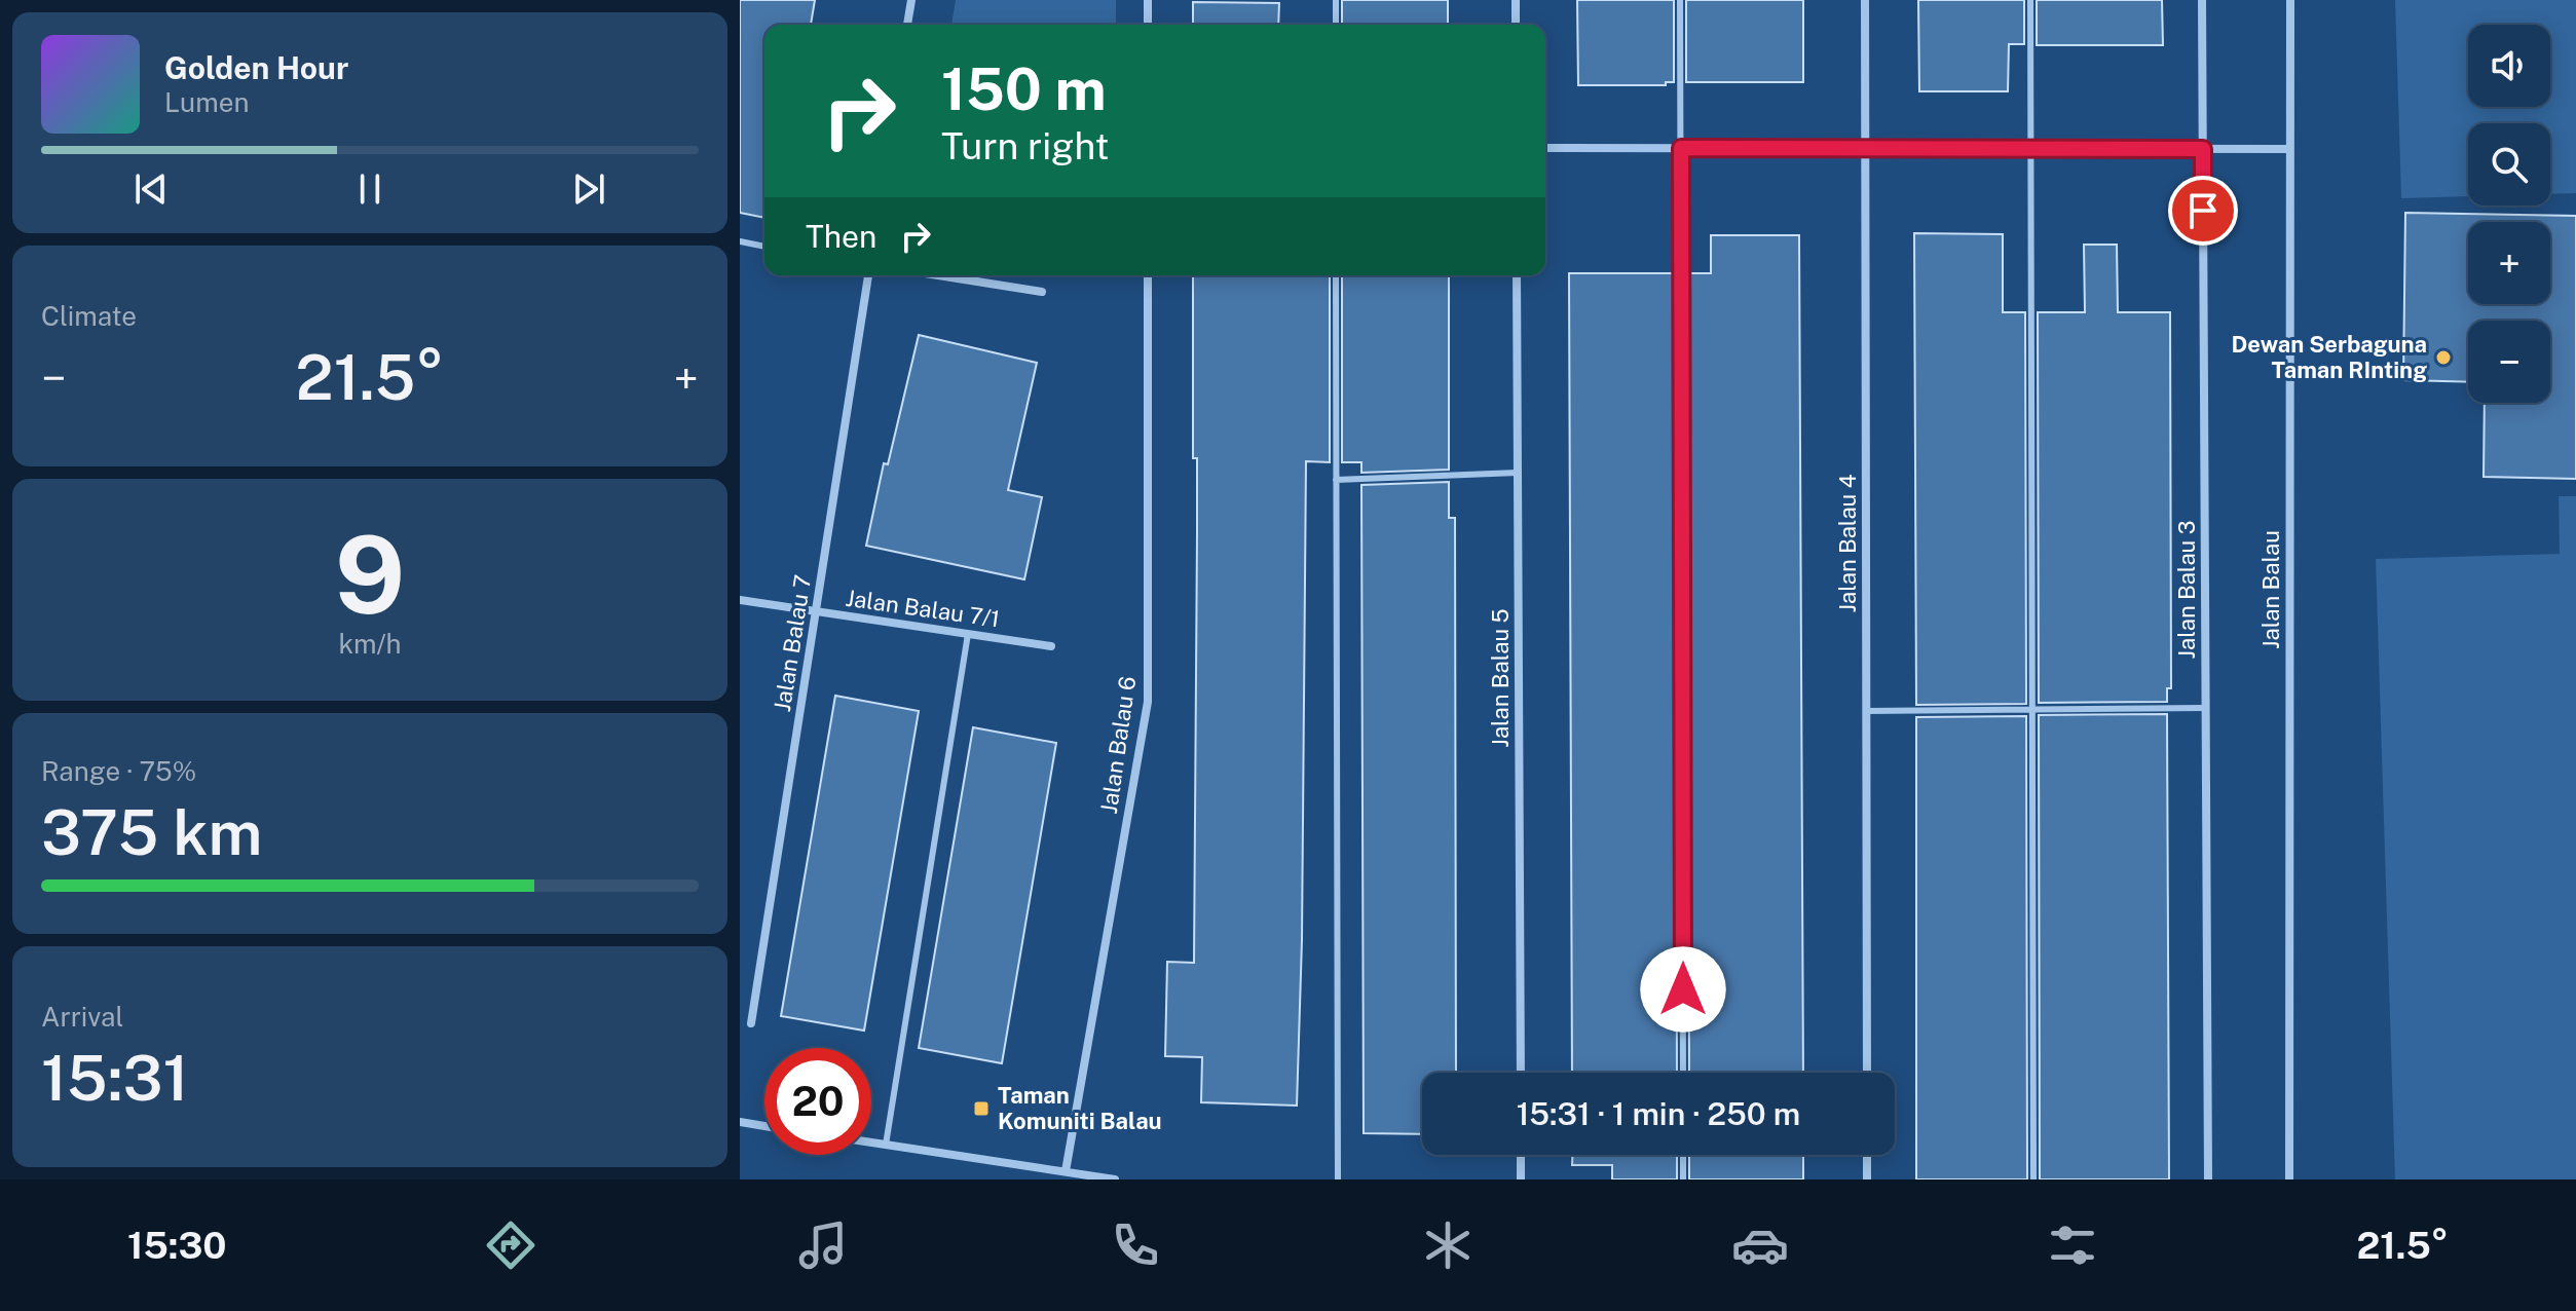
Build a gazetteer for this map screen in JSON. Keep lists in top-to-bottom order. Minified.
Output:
{"streets":{"street":["Jalan Balau 4","Jalan Balau 3","Jalan Balau","Jalan Balau 7/1","Jalan Balau 7","Jalan Balau 5","Jalan Balau 6"]},"crossings":[["Jalan Balau 7/1","Jalan Balau 7"]],"places":{"other":["Dewan Serbaguna Taman RInting"],"transit":["Taman Komuniti Balau"]},"page":{"map_buttons":["+","−"],"turn":["150 m","Turn right"],"song":["Golden Hour","Lumen"],"then":"Then","tile":["Climate",["9","km/h"],["Range · 75%","375 km"],["Arrival","15:31"]],"heat":["−","21.5°","+"],"limit":"20","trip":"15:31 · 1 min · 250 m","tabs":["15:30","21.5°"]}}
